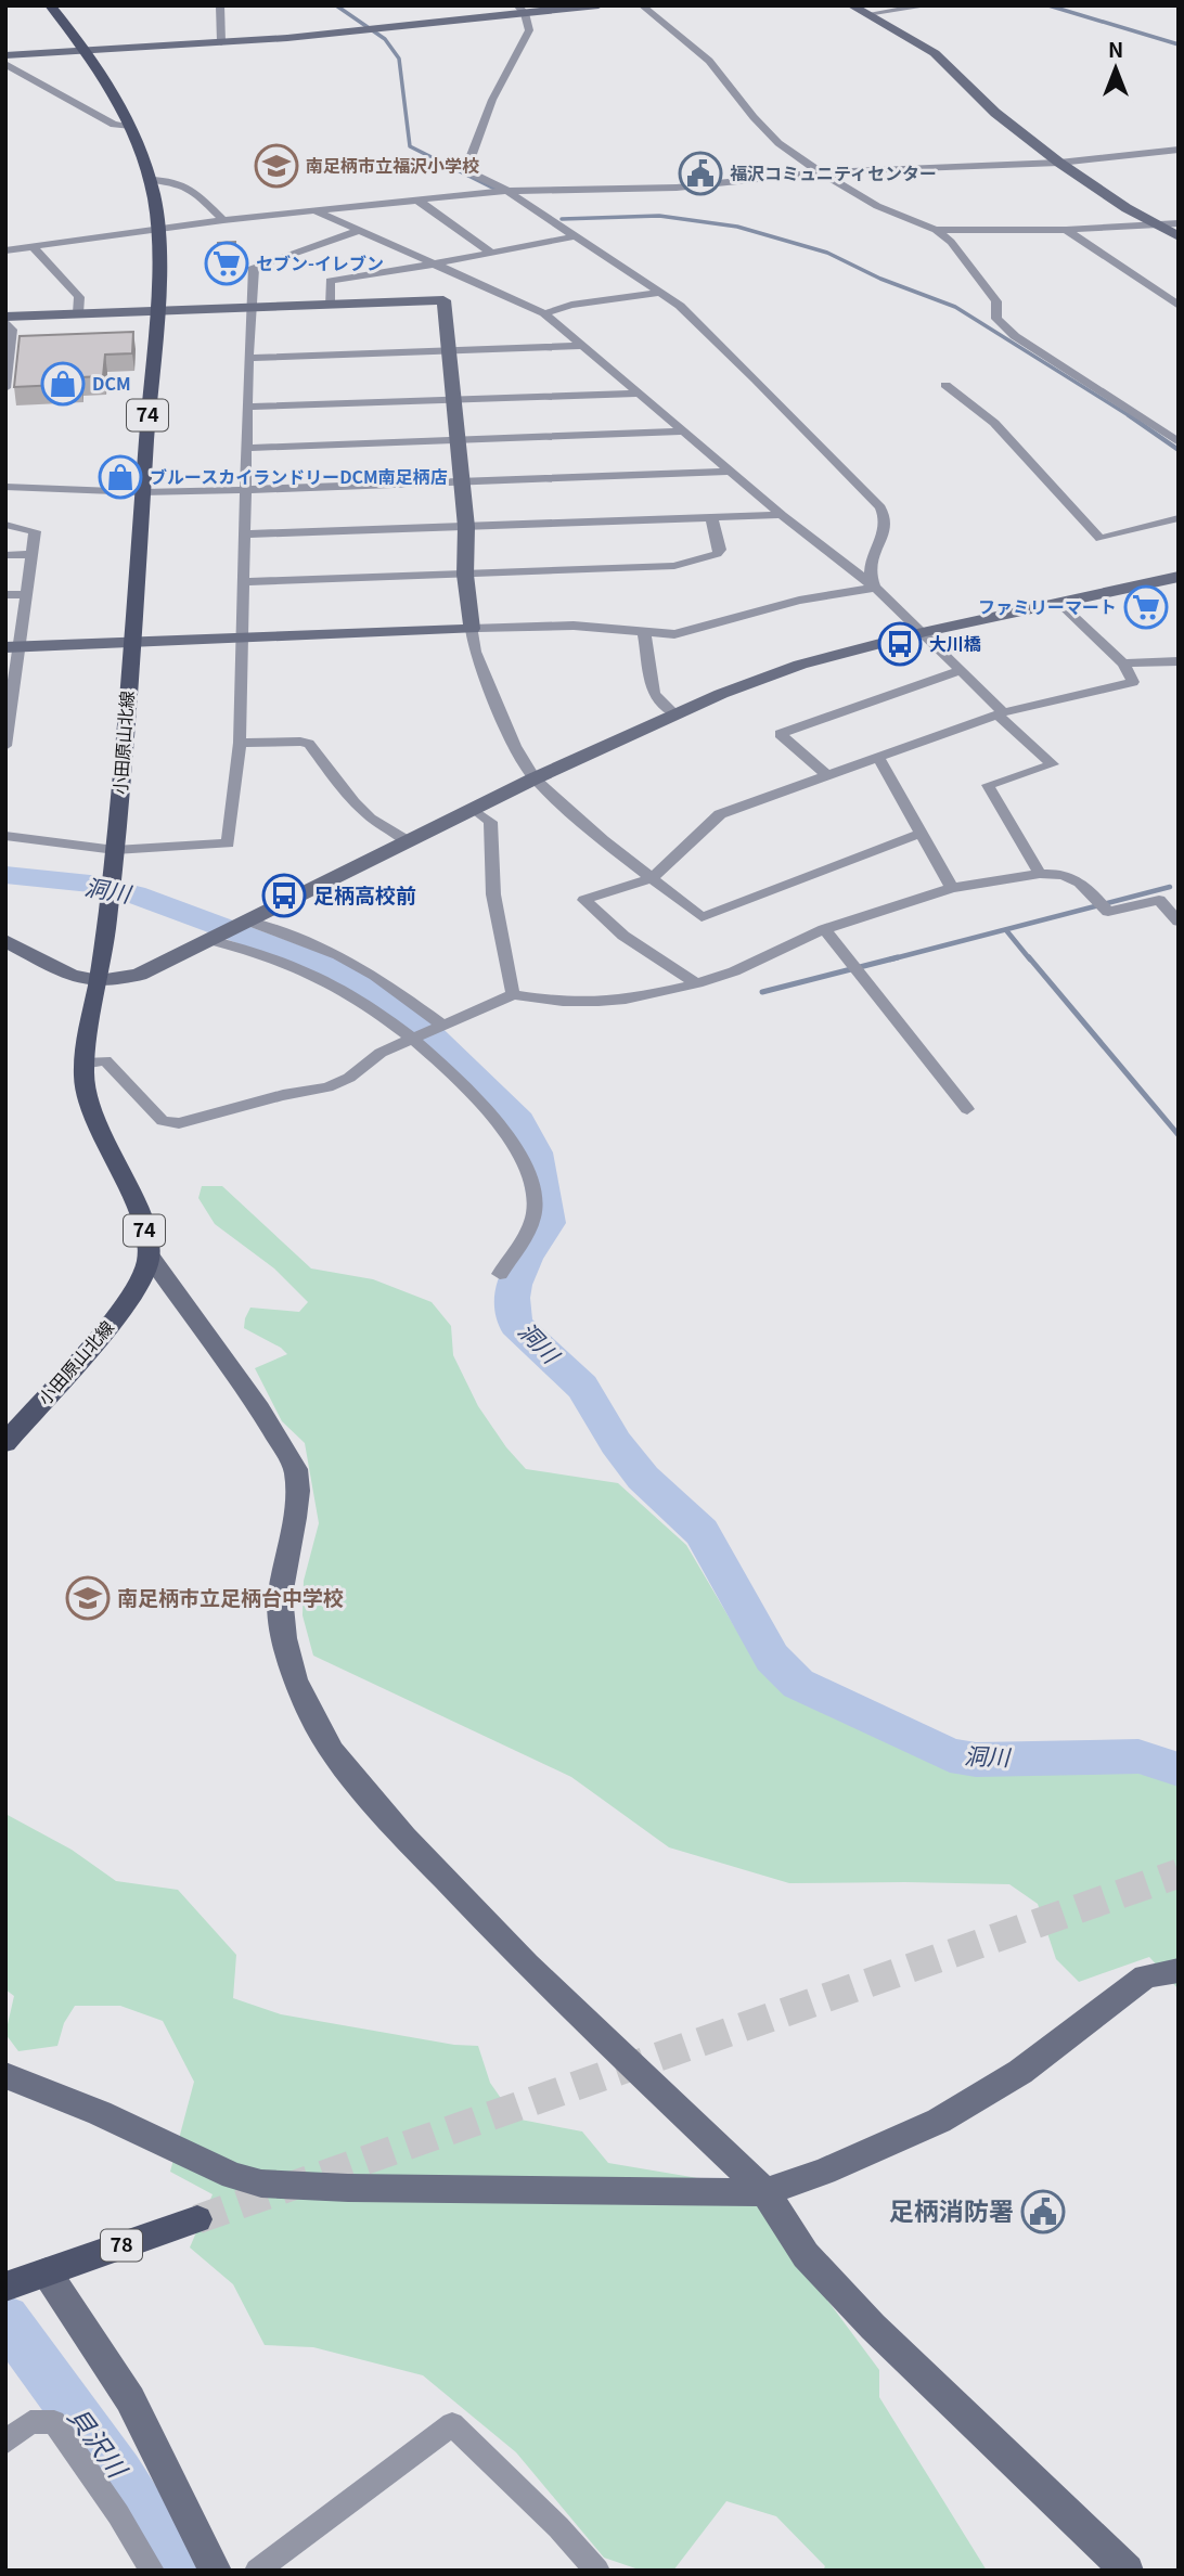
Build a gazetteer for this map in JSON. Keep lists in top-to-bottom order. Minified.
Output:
{"streets":{"main road":["74","小田原山北線","78"]},"water":["洞川","貝沢川"],"places":{"school or university":["南足柄市立福沢小学校","南足柄市立足柄台中学校"],"public building":["福沢コミュニティセンター","足柄消防署"],"supermarket":["セブン-イレブン","ファミリーマート"],"shop":["DCM","ブルースカイランドリーDCM南足柄店"],"bus stop":["大川橋","足柄高校前"]},"north":"top"}
